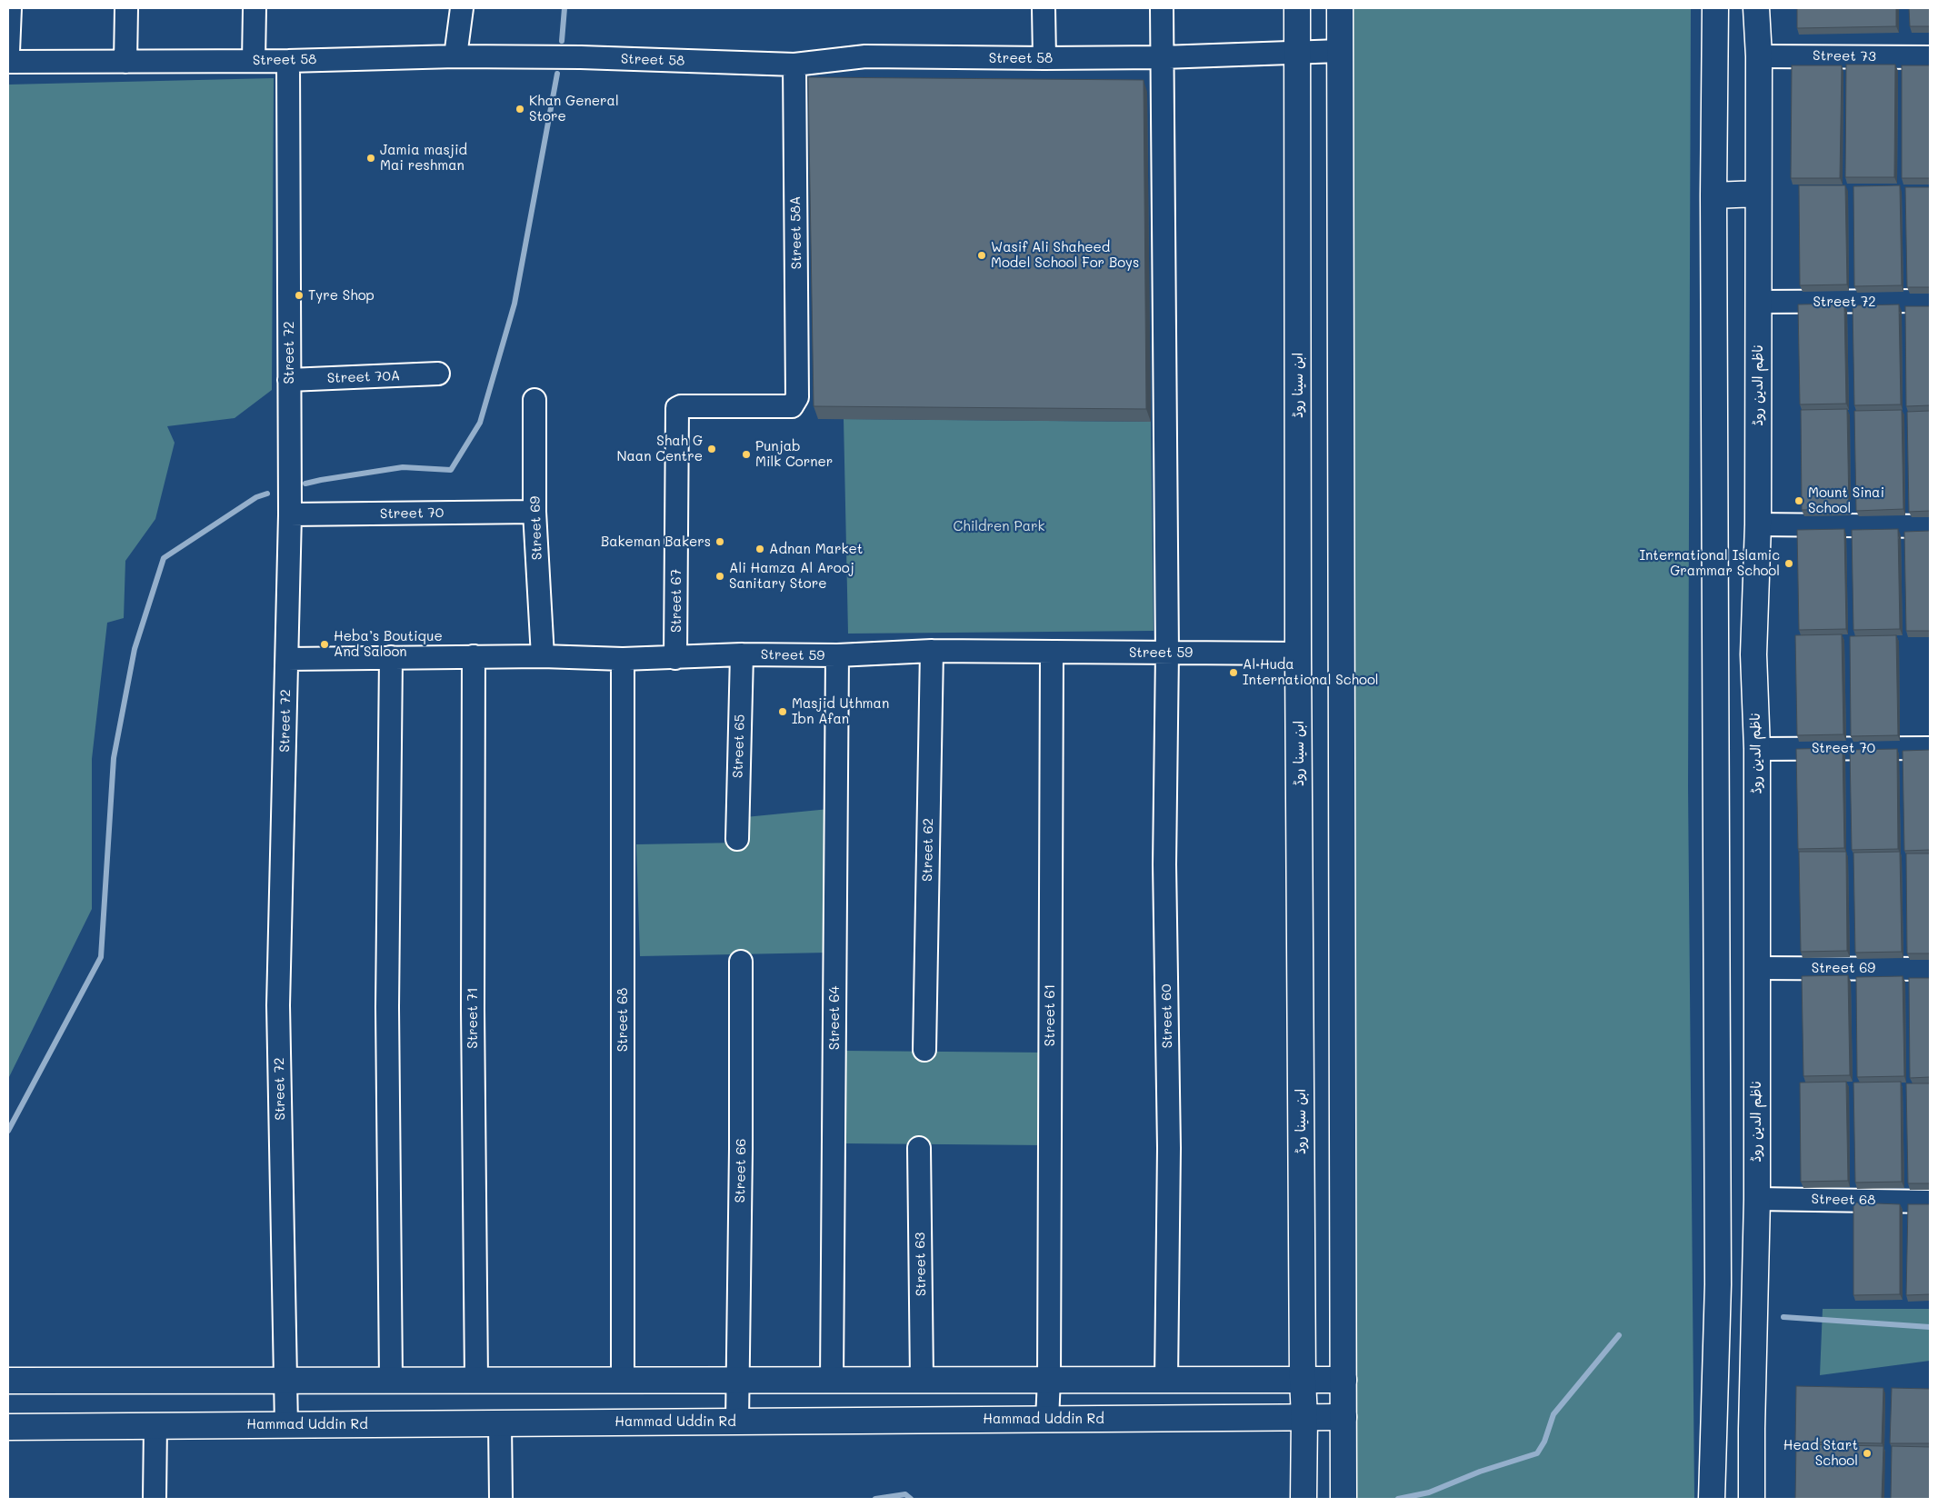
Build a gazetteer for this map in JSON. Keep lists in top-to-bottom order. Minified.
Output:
{"streets":{"main road":["ابن سینا روڈ","ناظم الدین روڈ","Hammad Uddin Rd"],"street":["Street 73","Street 58","Street 58A","Street 72","Street 70A","Street 70","Street 69","Street 67","Street 59","Street 65","Street 62","Street 61","Street 60","Street 71","Street 64","Street 68","Street 66","Street 63"]},"crossings":[["Street 73","ناظم الدین روڈ"],["Street 58","Street 58A"],["Street 58","Street 72"],["Street 58","ابن سینا روڈ"],["Street 58","Street 60"],["Street 58A","Street 67"],["Street 72","Street 70A"],["Street 72","ناظم الدین روڈ"],["Street 72","Street 70"],["Street 72","Street 59"],["Street 72","Hammad Uddin Rd"],["ابن سینا روڈ","Street 59"],["ابن سینا روڈ","Hammad Uddin Rd"],["ناظم الدین روڈ","Street 70"],["ناظم الدین روڈ","Street 69"],["ناظم الدین روڈ","Street 68"],["Street 70","Street 69"],["Street 69","Street 59"],["Street 67","Street 59"],["Street 59","Street 65"],["Street 59","Street 62"],["Street 59","Street 61"],["Street 59","Street 60"],["Street 59","Street 71"],["Street 59","Street 64"],["Street 59","Street 68"],["Street 61","Hammad Uddin Rd"],["Street 66","Hammad Uddin Rd"]],"parks":["Children Park"],"places":["Khan General Store","Jamia masjid Mai reshman","Wasif Ali Shaheed Model School For Boys","Tyre Shop","Shah G Naan Centre","Punjab Milk Corner","Mount Sinai School","Bakeman Bakers","Adnan Market","International Islamic Grammar School","Ali Hamza Al Arooj Sanitary Store","Heba’s Boutique And Saloon","Al Huda International School","Masjid Uthman Ibn Afan","Head Start School"]}
